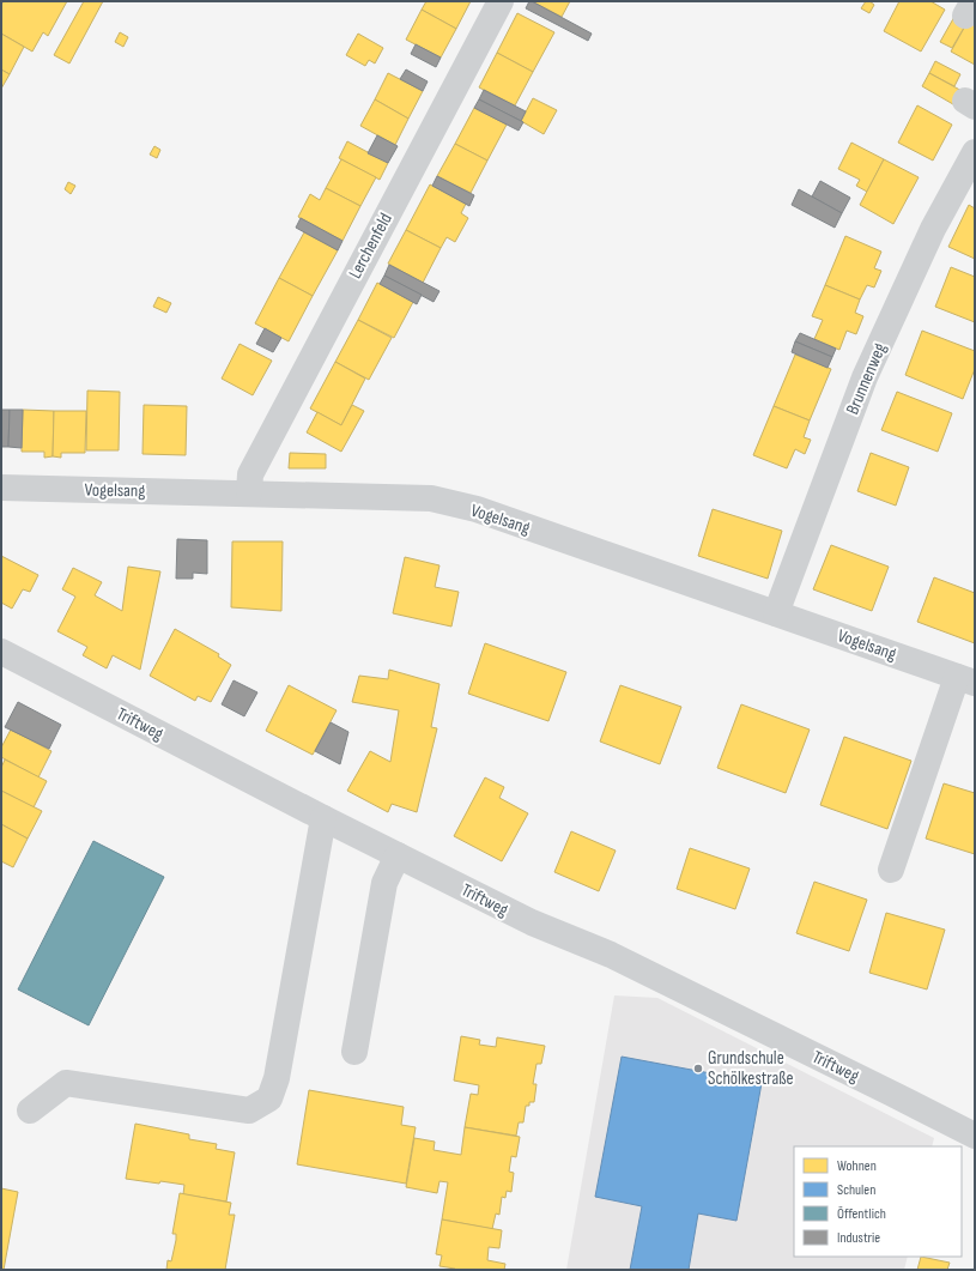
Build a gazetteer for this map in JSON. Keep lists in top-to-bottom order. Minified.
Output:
{"streets":{"street":["Lerchenfeld","Brunnenweg","Vogelsang","Triftweg"]},"crossings":[["Lerchenfeld","Vogelsang"],["Brunnenweg","Vogelsang"]],"places":["Grundschule Schölkestraße"],"legend":["Wohnen","Schulen","Öffentlich","Industrie"]}
